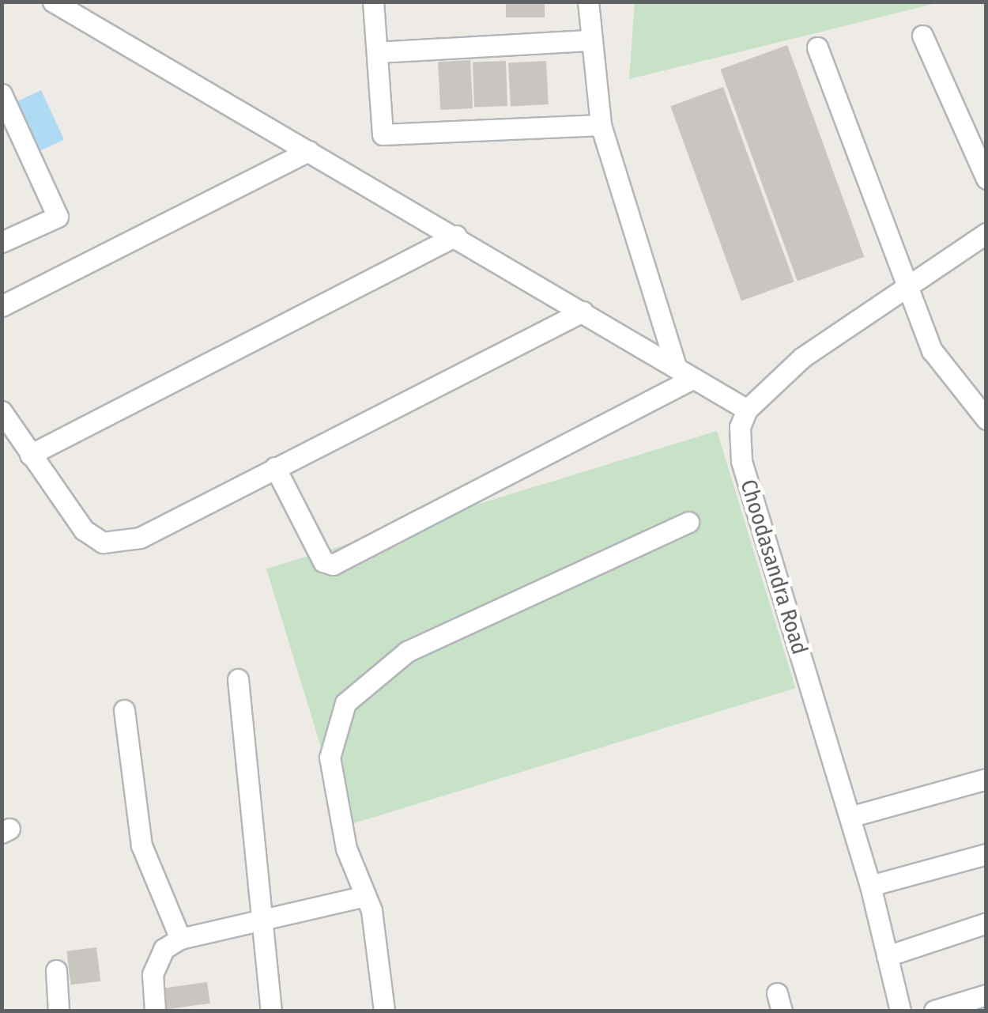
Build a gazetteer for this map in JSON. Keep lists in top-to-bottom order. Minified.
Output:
{"streets":{"street":["Choodasandra Road"]}}
